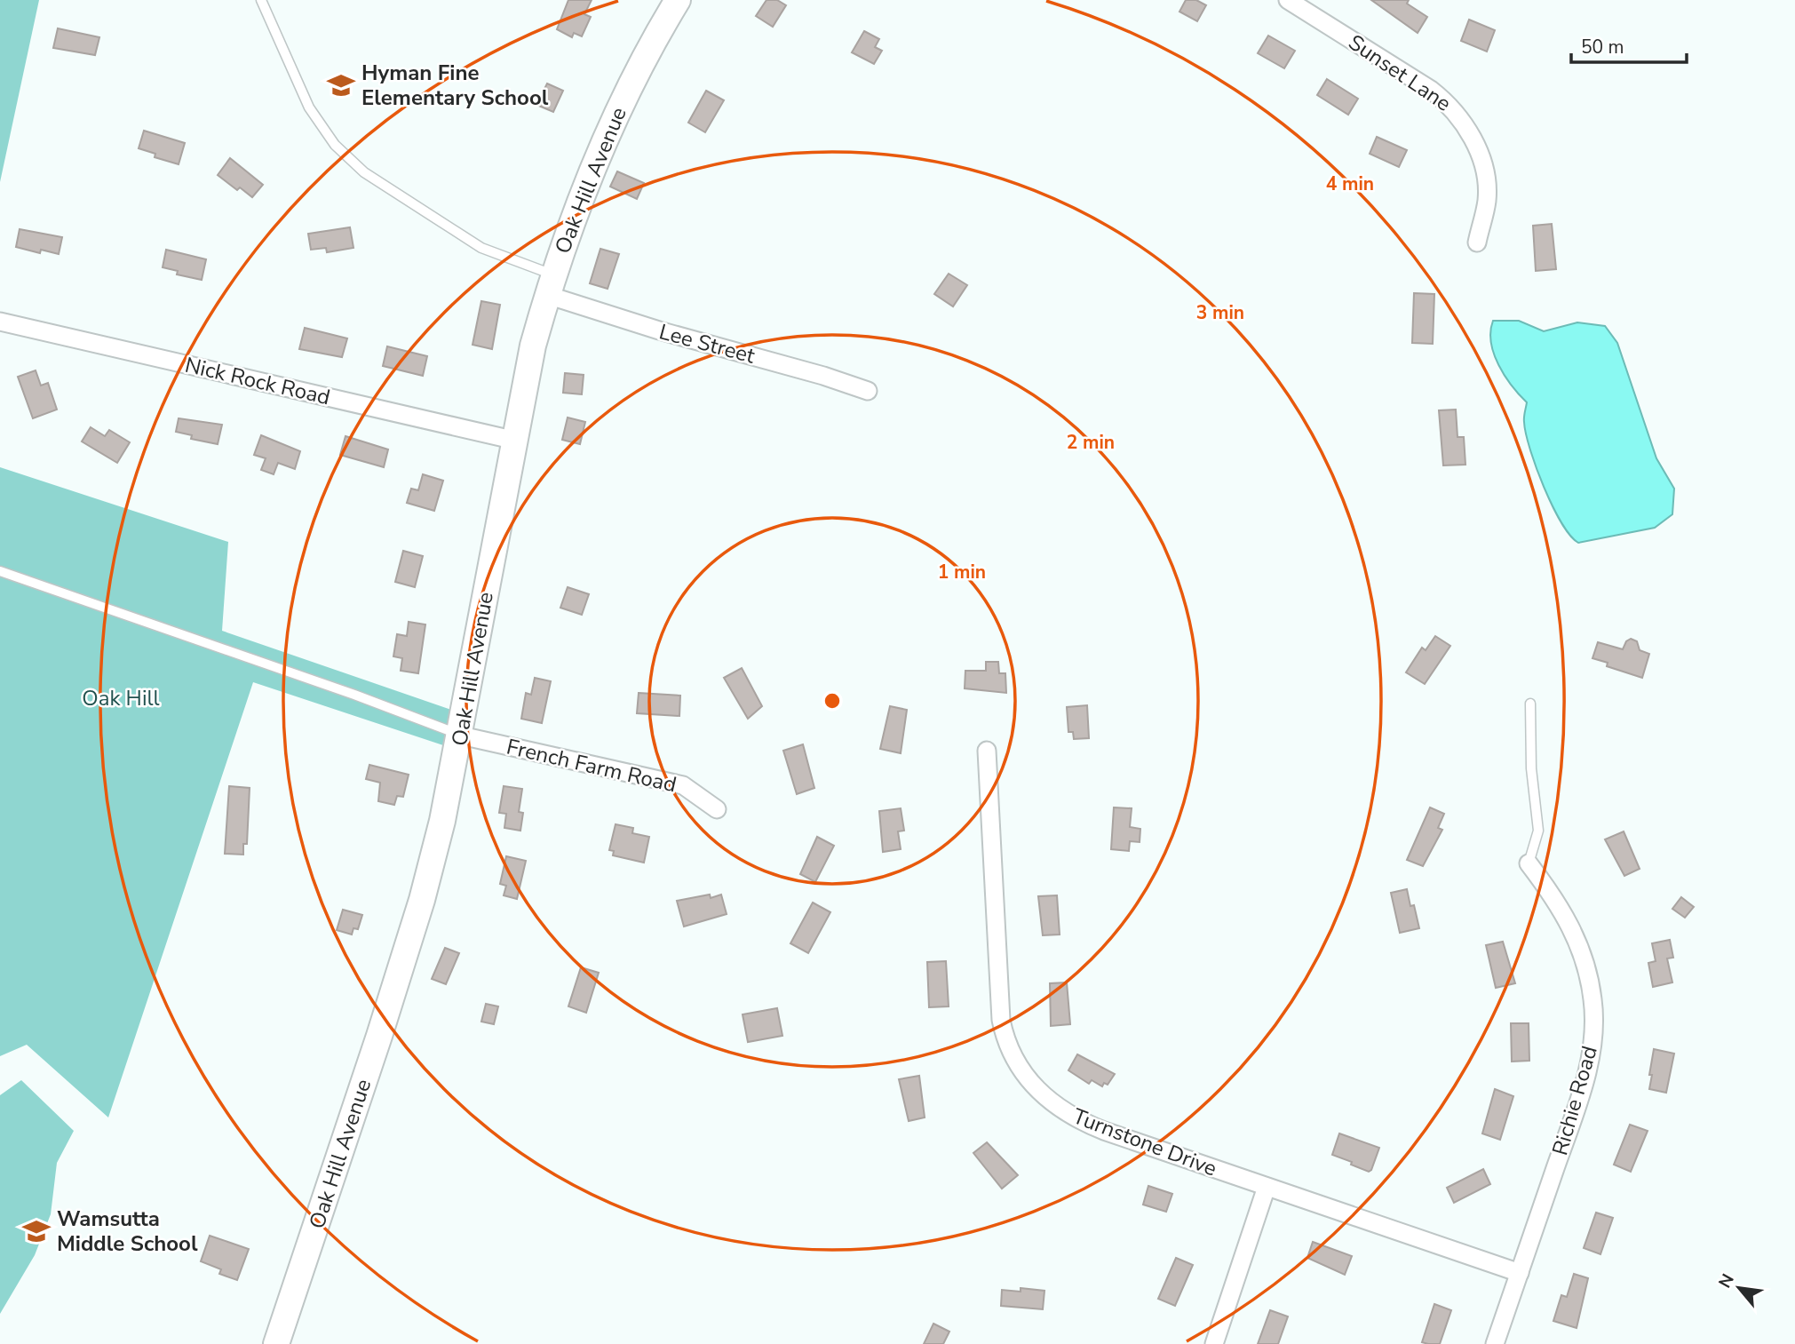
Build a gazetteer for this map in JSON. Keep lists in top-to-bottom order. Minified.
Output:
{"streets":{"main road":["Oak Hill Avenue"],"street":["Sunset Lane","Lee Street","Nick Rock Road","French Farm Road","Richie Road","Turnstone Drive"]},"crossings":[["Oak Hill Avenue","Lee Street"],["Oak Hill Avenue","Nick Rock Road"],["Oak Hill Avenue","French Farm Road"],["Richie Road","Turnstone Drive"]],"parks":["Oak Hill"],"places":{"school or university":["Hyman Fine Elementary School","Wamsutta Middle School"]},"scale_bar":"50 m","north":"top left","rings":["4 min","3 min","2 min","1 min"]}
